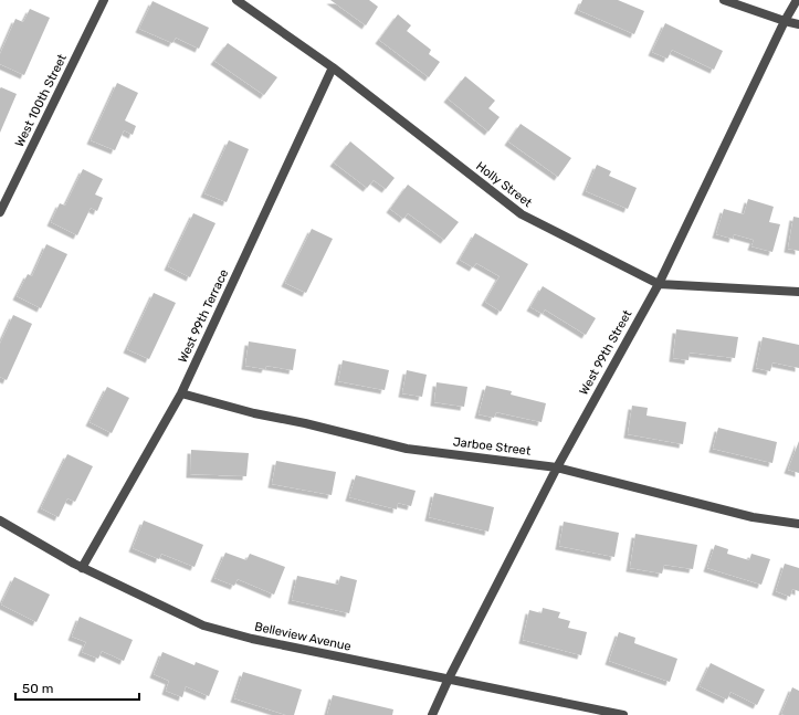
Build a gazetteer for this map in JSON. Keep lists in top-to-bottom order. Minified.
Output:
{"streets":{"street":["West 100th Street","Holly Street","West 99th Terrace","West 99th Street","Jarboe Street","Belleview Avenue"]},"crossings":[["Holly Street","West 99th Terrace"],["Holly Street","West 99th Street"],["West 99th Terrace","Jarboe Street"],["West 99th Terrace","Belleview Avenue"],["West 99th Street","Jarboe Street"],["West 99th Street","Belleview Avenue"]],"scale_bar":"50 m"}
